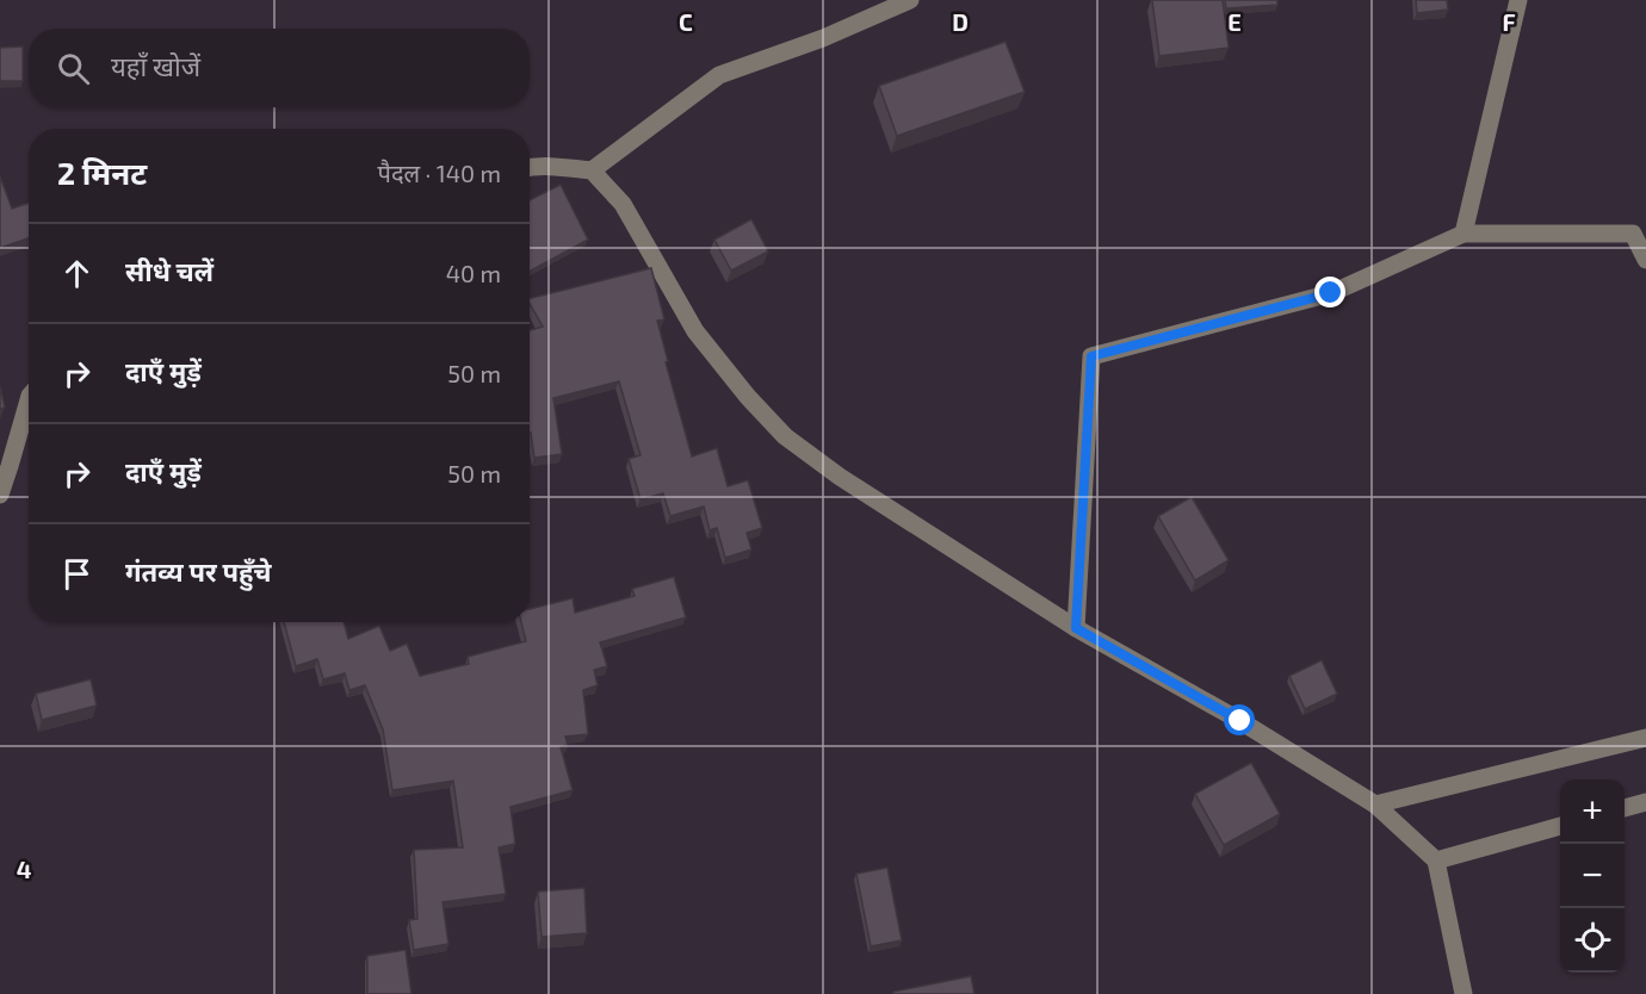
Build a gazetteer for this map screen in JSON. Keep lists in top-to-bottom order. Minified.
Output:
{"page":{"search":"यहाँ खोजें","heading":["2 मिनट","पैदल · 140 m"],"list":[["सीधे चलें","40 m"],["दाएँ मुड़ें","50 m"],["दाएँ मुड़ें","50 m"],"गंतव्य पर पहुँचे"],"map_buttons":["+","−"]},"grid":{"columns":["C","D","E","F"],"rows":["4"]}}
